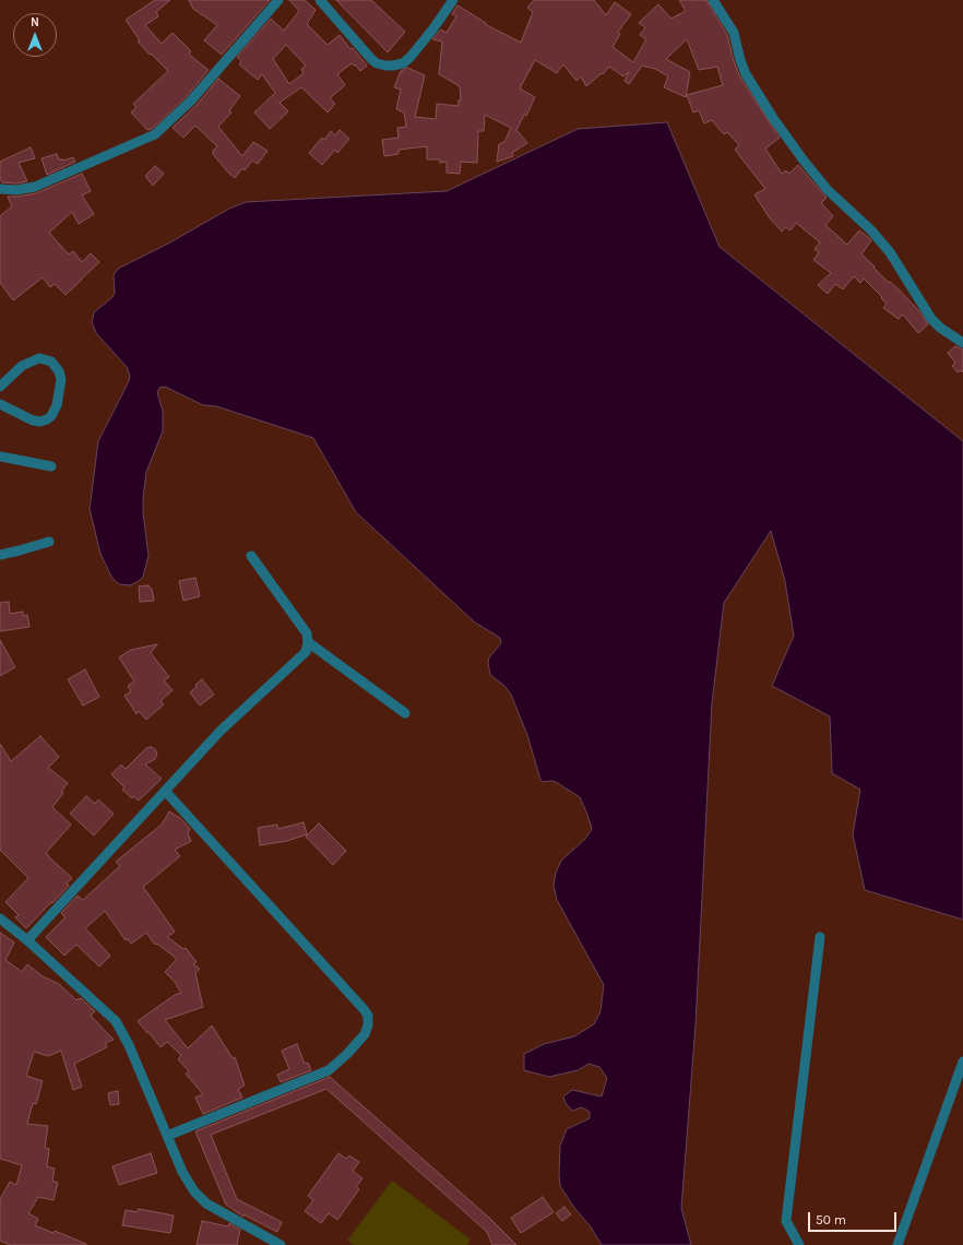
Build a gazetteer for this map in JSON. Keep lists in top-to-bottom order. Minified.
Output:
{"scale_bar":"50 m","north":"top"}
